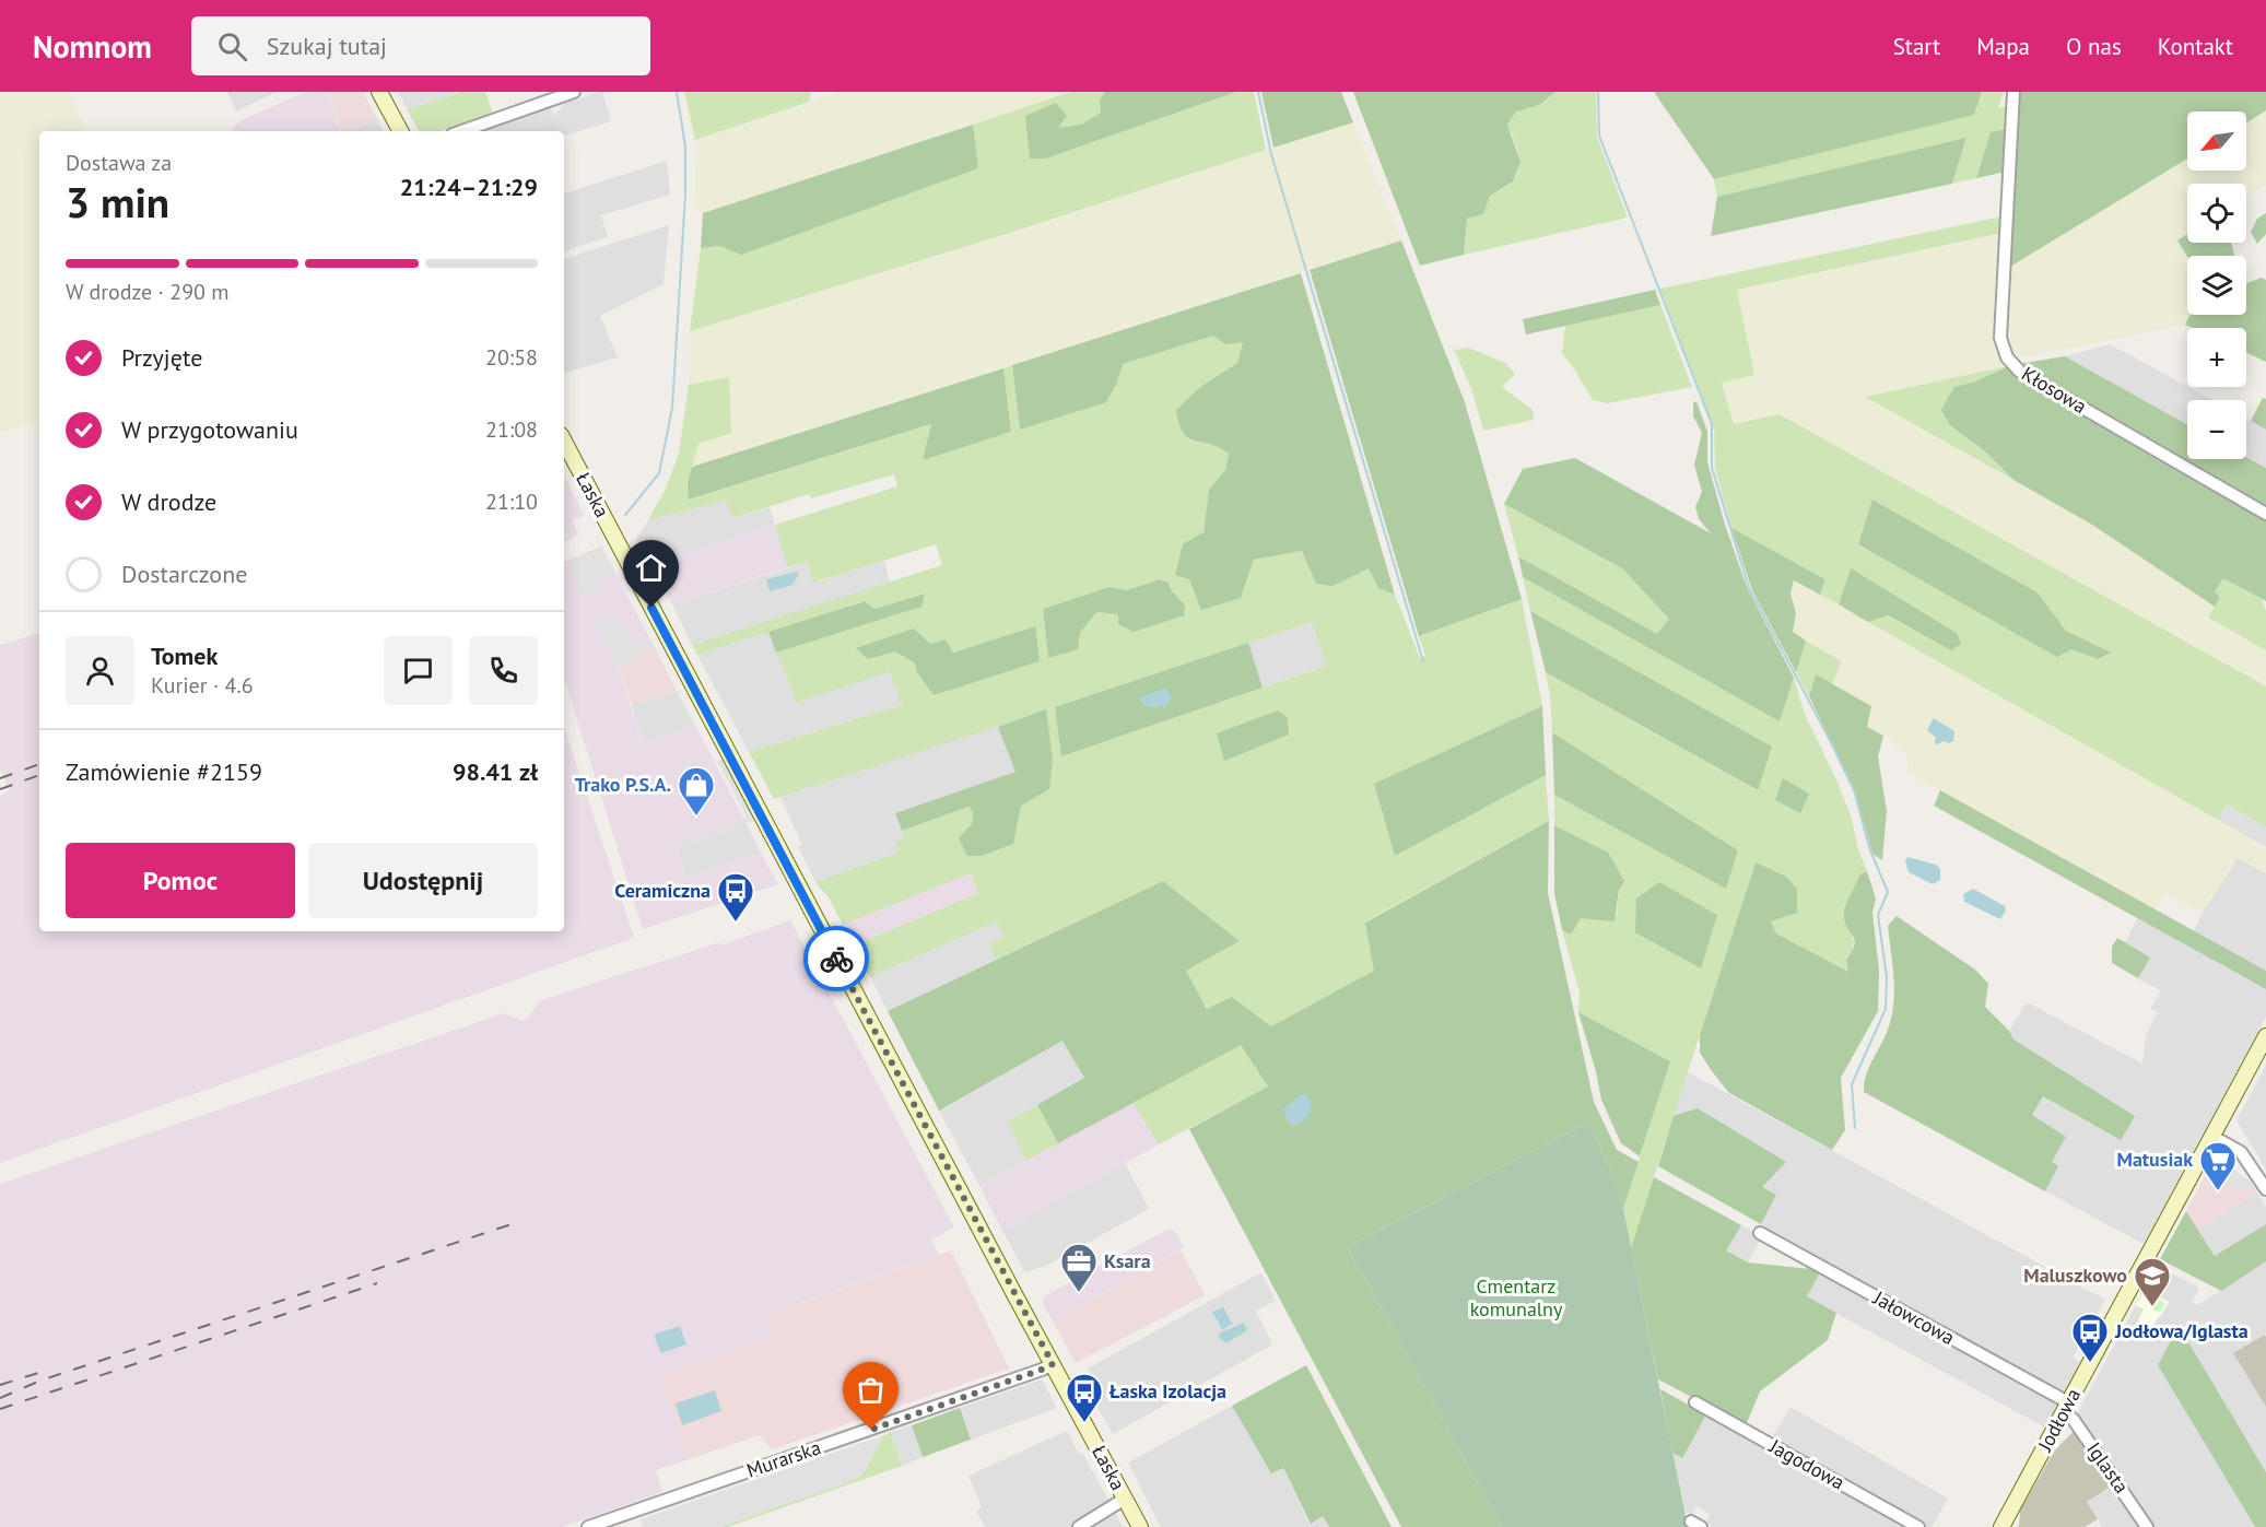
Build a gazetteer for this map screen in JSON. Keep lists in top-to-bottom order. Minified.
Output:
{"streets":{"main road":["Łaska","Jodłowa"],"street":["Kłosowa","Jałowcowa","Murarska","Jagodowa","Iglasta"]},"crossings":[["Łaska","Murarska"],["Jałowcowa","Jodłowa"],["Jałowcowa","Iglasta"],["Jodłowa","Iglasta"]],"parks":["Cmentarz komunalny"],"places":{"shop":["Trako P.S.A."],"bus stop":["Ceramiczna","Jodłowa/Iglasta","Łaska Izolacja"],"supermarket":["Matusiak"],"office":["Ksara"],"school or university":["Maluszkowo"]},"north":"bottom left","page":{"header":"Nomnom","search":"Szukaj tutaj","nav":["Start","Mapa","O nas","Kontakt"],"map_buttons":["+","−"],"heading":["3 min","Dostawa za","21:24–21:29"],"panel":["Tomek","Kurier · 4.6","Zamówienie #2159","98.41 zł"],"bar":"W drodze · 290 m","list":[["Przyjęte","20:58"],["W przygotowaniu","21:08"],["W drodze","21:10"],"Dostarczone"],"buttons":["Pomoc","Udostępnij"]}}
